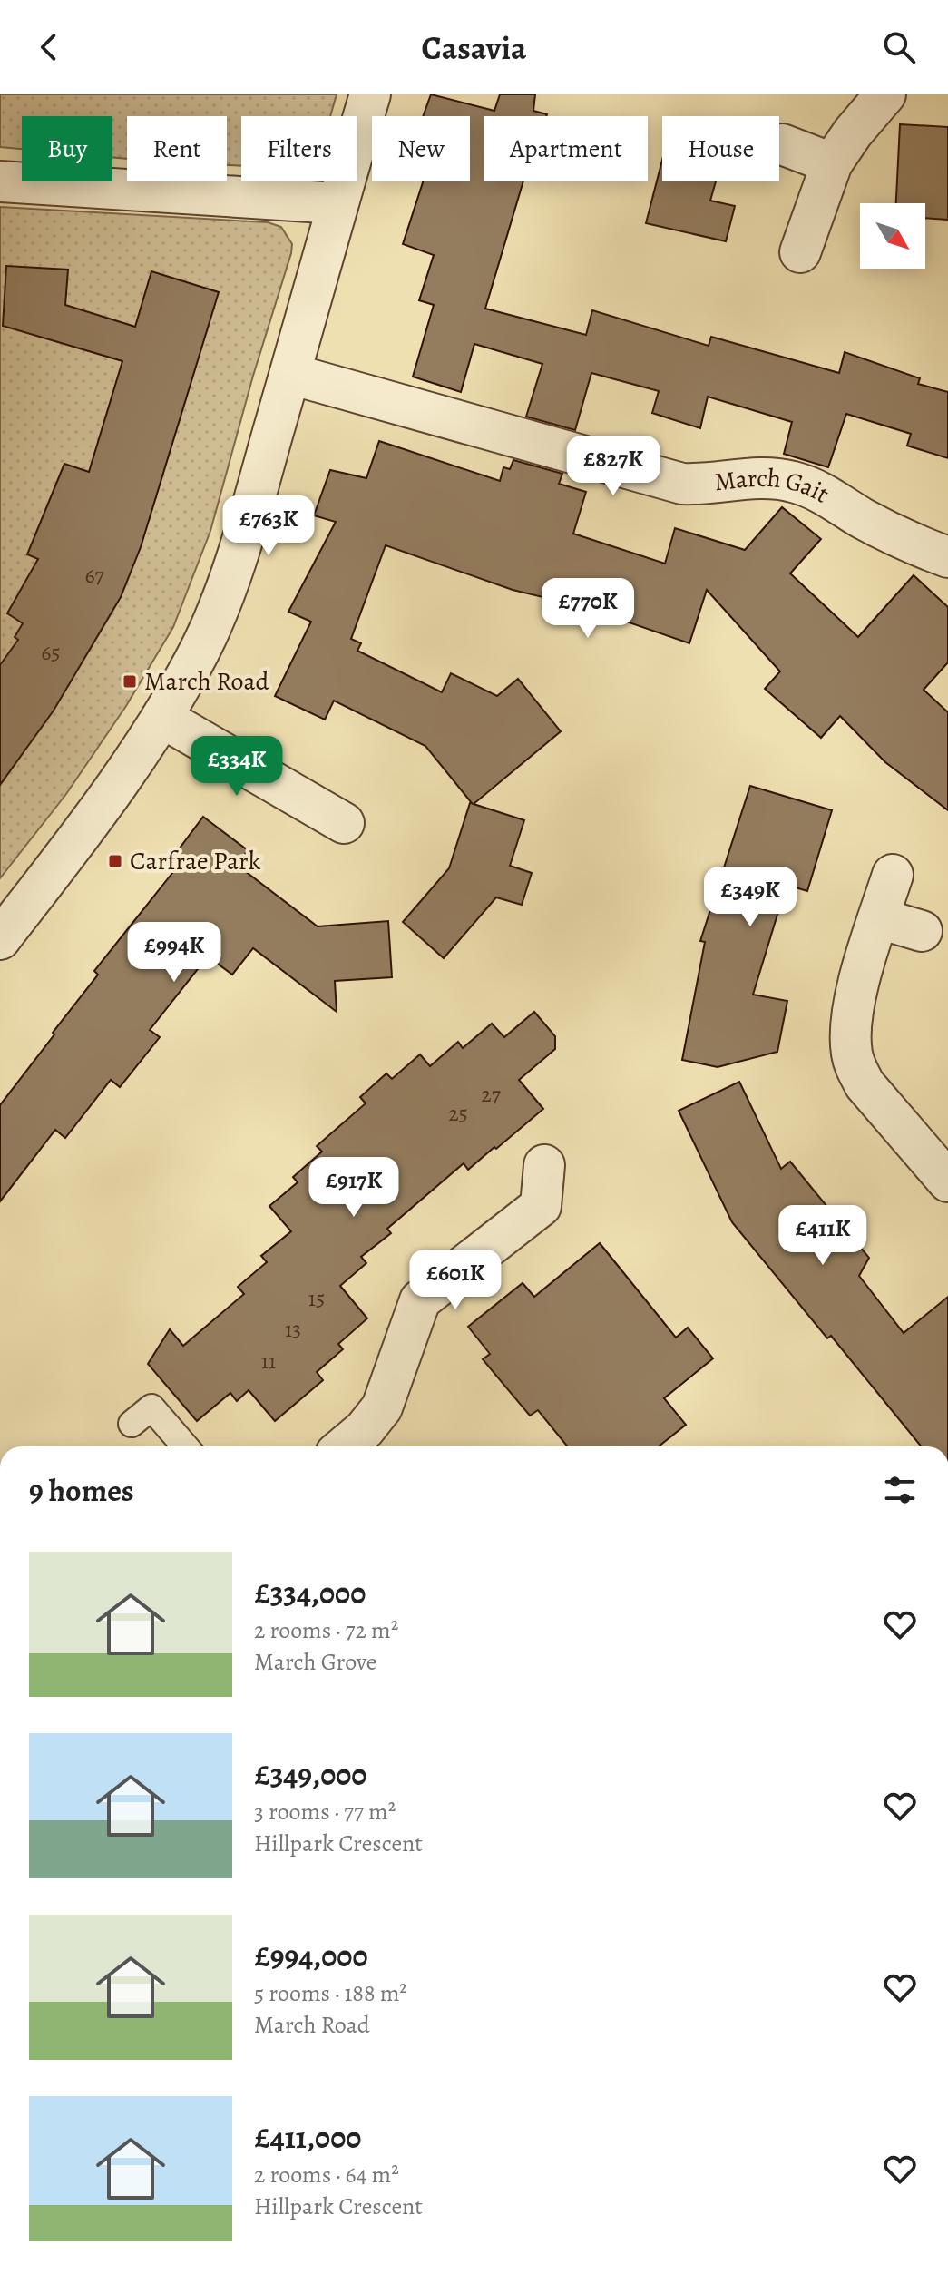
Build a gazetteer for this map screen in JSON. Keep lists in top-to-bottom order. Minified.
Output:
{"streets":{"street":["March Gait"]},"places":{"transit":["March Road","Carfrae Park"]},"house_numbers":["67","65","27","25","15","13","11"],"north":"bottom right","page":{"header":"Casavia","chip":["Buy","Rent","Filters","New","Apartment","House"],"price":["£827K","£763K","£770K","£334K","£349K","£994K","£917K","£411K","£601K"],"heading":"9 homes","list":[{"name":"£334,000","note":"2 rooms · 72 m² · March Grove"},{"name":"£349,000","note":"3 rooms · 77 m² · Hillpark Crescent"},{"name":"£994,000","note":"5 rooms · 188 m² · March Road"},{"name":"£411,000","note":"2 rooms · 64 m² · Hillpark Crescent"}]}}
